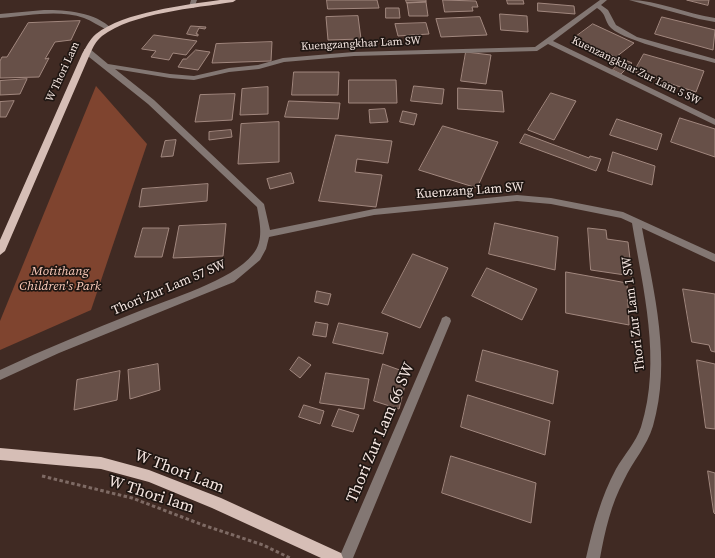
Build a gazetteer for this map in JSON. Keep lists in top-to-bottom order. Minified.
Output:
{"streets":{"main road":["W Thori Lam"],"street":["Kuengzangkhar Lam SW","Kuenzangkhar Zur Lam 5 SW","Kuenzang Lam SW","Thori Zur Lam 57 SW","Thori Zur Lam 1 SW","Thori Zur Lam 66 SW"],"path":["W Thori lam"]},"crossings":[["Kuengzangkhar Lam SW","Kuenzangkhar Zur Lam 5 SW"],["Kuengzangkhar Lam SW","Thori Zur Lam 57 SW"],["W Thori Lam","Thori Zur Lam 57 SW"],["Kuenzang Lam SW","Thori Zur Lam 57 SW"],["Kuenzang Lam SW","Thori Zur Lam 1 SW"]],"parks":["Motithang Children's Park"]}
